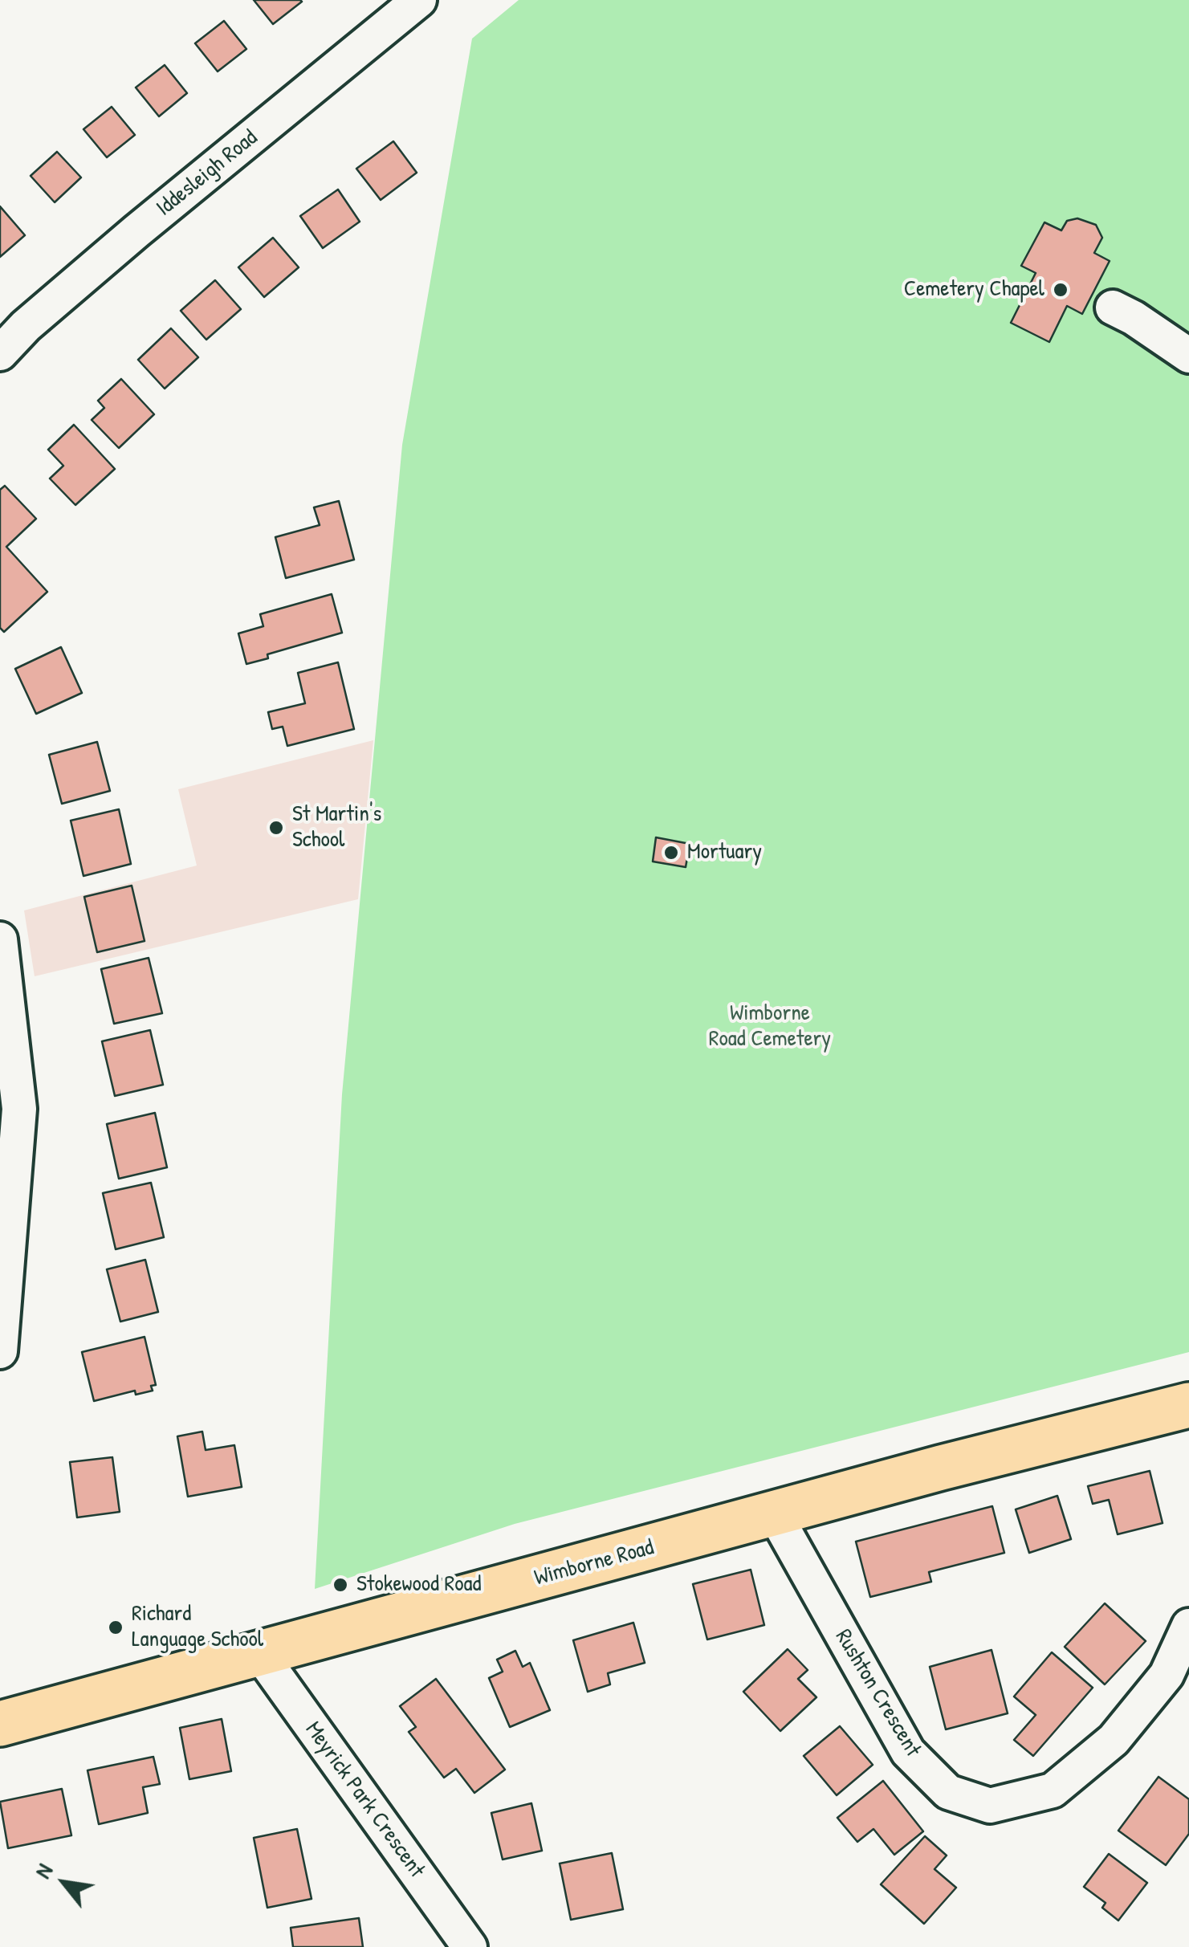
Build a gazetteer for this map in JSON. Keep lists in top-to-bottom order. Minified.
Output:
{"streets":{"main road":["Wimborne Road"],"street":["Iddesleigh Road","Rushton Crescent","Meyrick Park Crescent"]},"crossings":[["Wimborne Road","Rushton Crescent"],["Wimborne Road","Meyrick Park Crescent"]],"parks":["Wimborne Road Cemetery"],"places":["Cemetery Chapel","St Martin's School","Mortuary","Stokewood Road","Richard Language School"],"north":"top left"}
